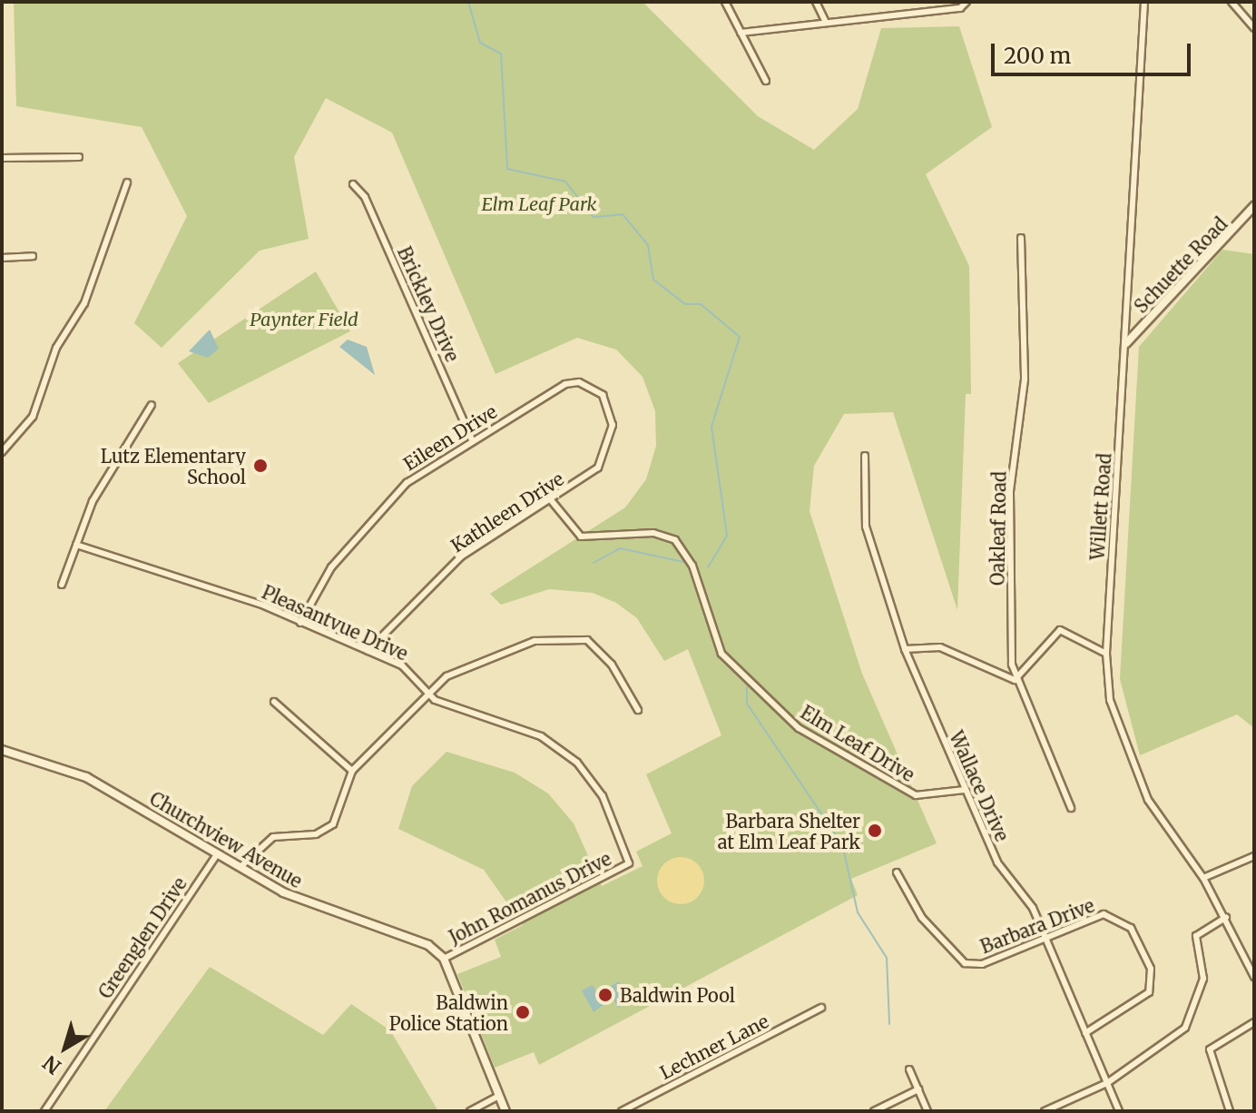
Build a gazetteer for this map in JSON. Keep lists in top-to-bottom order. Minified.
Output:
{"streets":{"street":["Schuette Road","Brickley Drive","Eileen Drive","Willett Road","Kathleen Drive","Oakleaf Road","Pleasantvue Drive","Elm Leaf Drive","Wallace Drive","Churchview Avenue","John Romanus Drive","Barbara Drive","Greenglen Drive","Lechner Lane"]},"crossings":[["Schuette Road","Willett Road"],["Brickley Drive","Eileen Drive"],["Eileen Drive","Kathleen Drive"],["Eileen Drive","Pleasantvue Drive"],["Kathleen Drive","Pleasantvue Drive"],["Kathleen Drive","Elm Leaf Drive"],["Pleasantvue Drive","John Romanus Drive"],["Elm Leaf Drive","Wallace Drive"],["Wallace Drive","Barbara Drive"],["Churchview Avenue","John Romanus Drive"],["Churchview Avenue","Greenglen Drive"]],"parks":["Elm Leaf Park","Paynter Field"],"places":["Lutz Elementary School","Barbara Shelter at Elm Leaf Park","Baldwin Pool","Baldwin Police Station"],"scale_bar":"200 m","north":"bottom left"}
